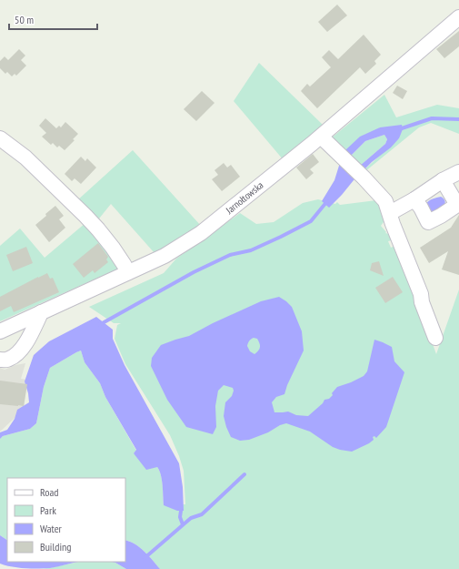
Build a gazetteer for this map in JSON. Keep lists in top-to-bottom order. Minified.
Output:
{"streets":{"street":["Jarnołtowska"]},"legend":["Road","Park","Water","Building"],"scale_bar":"50 m"}
